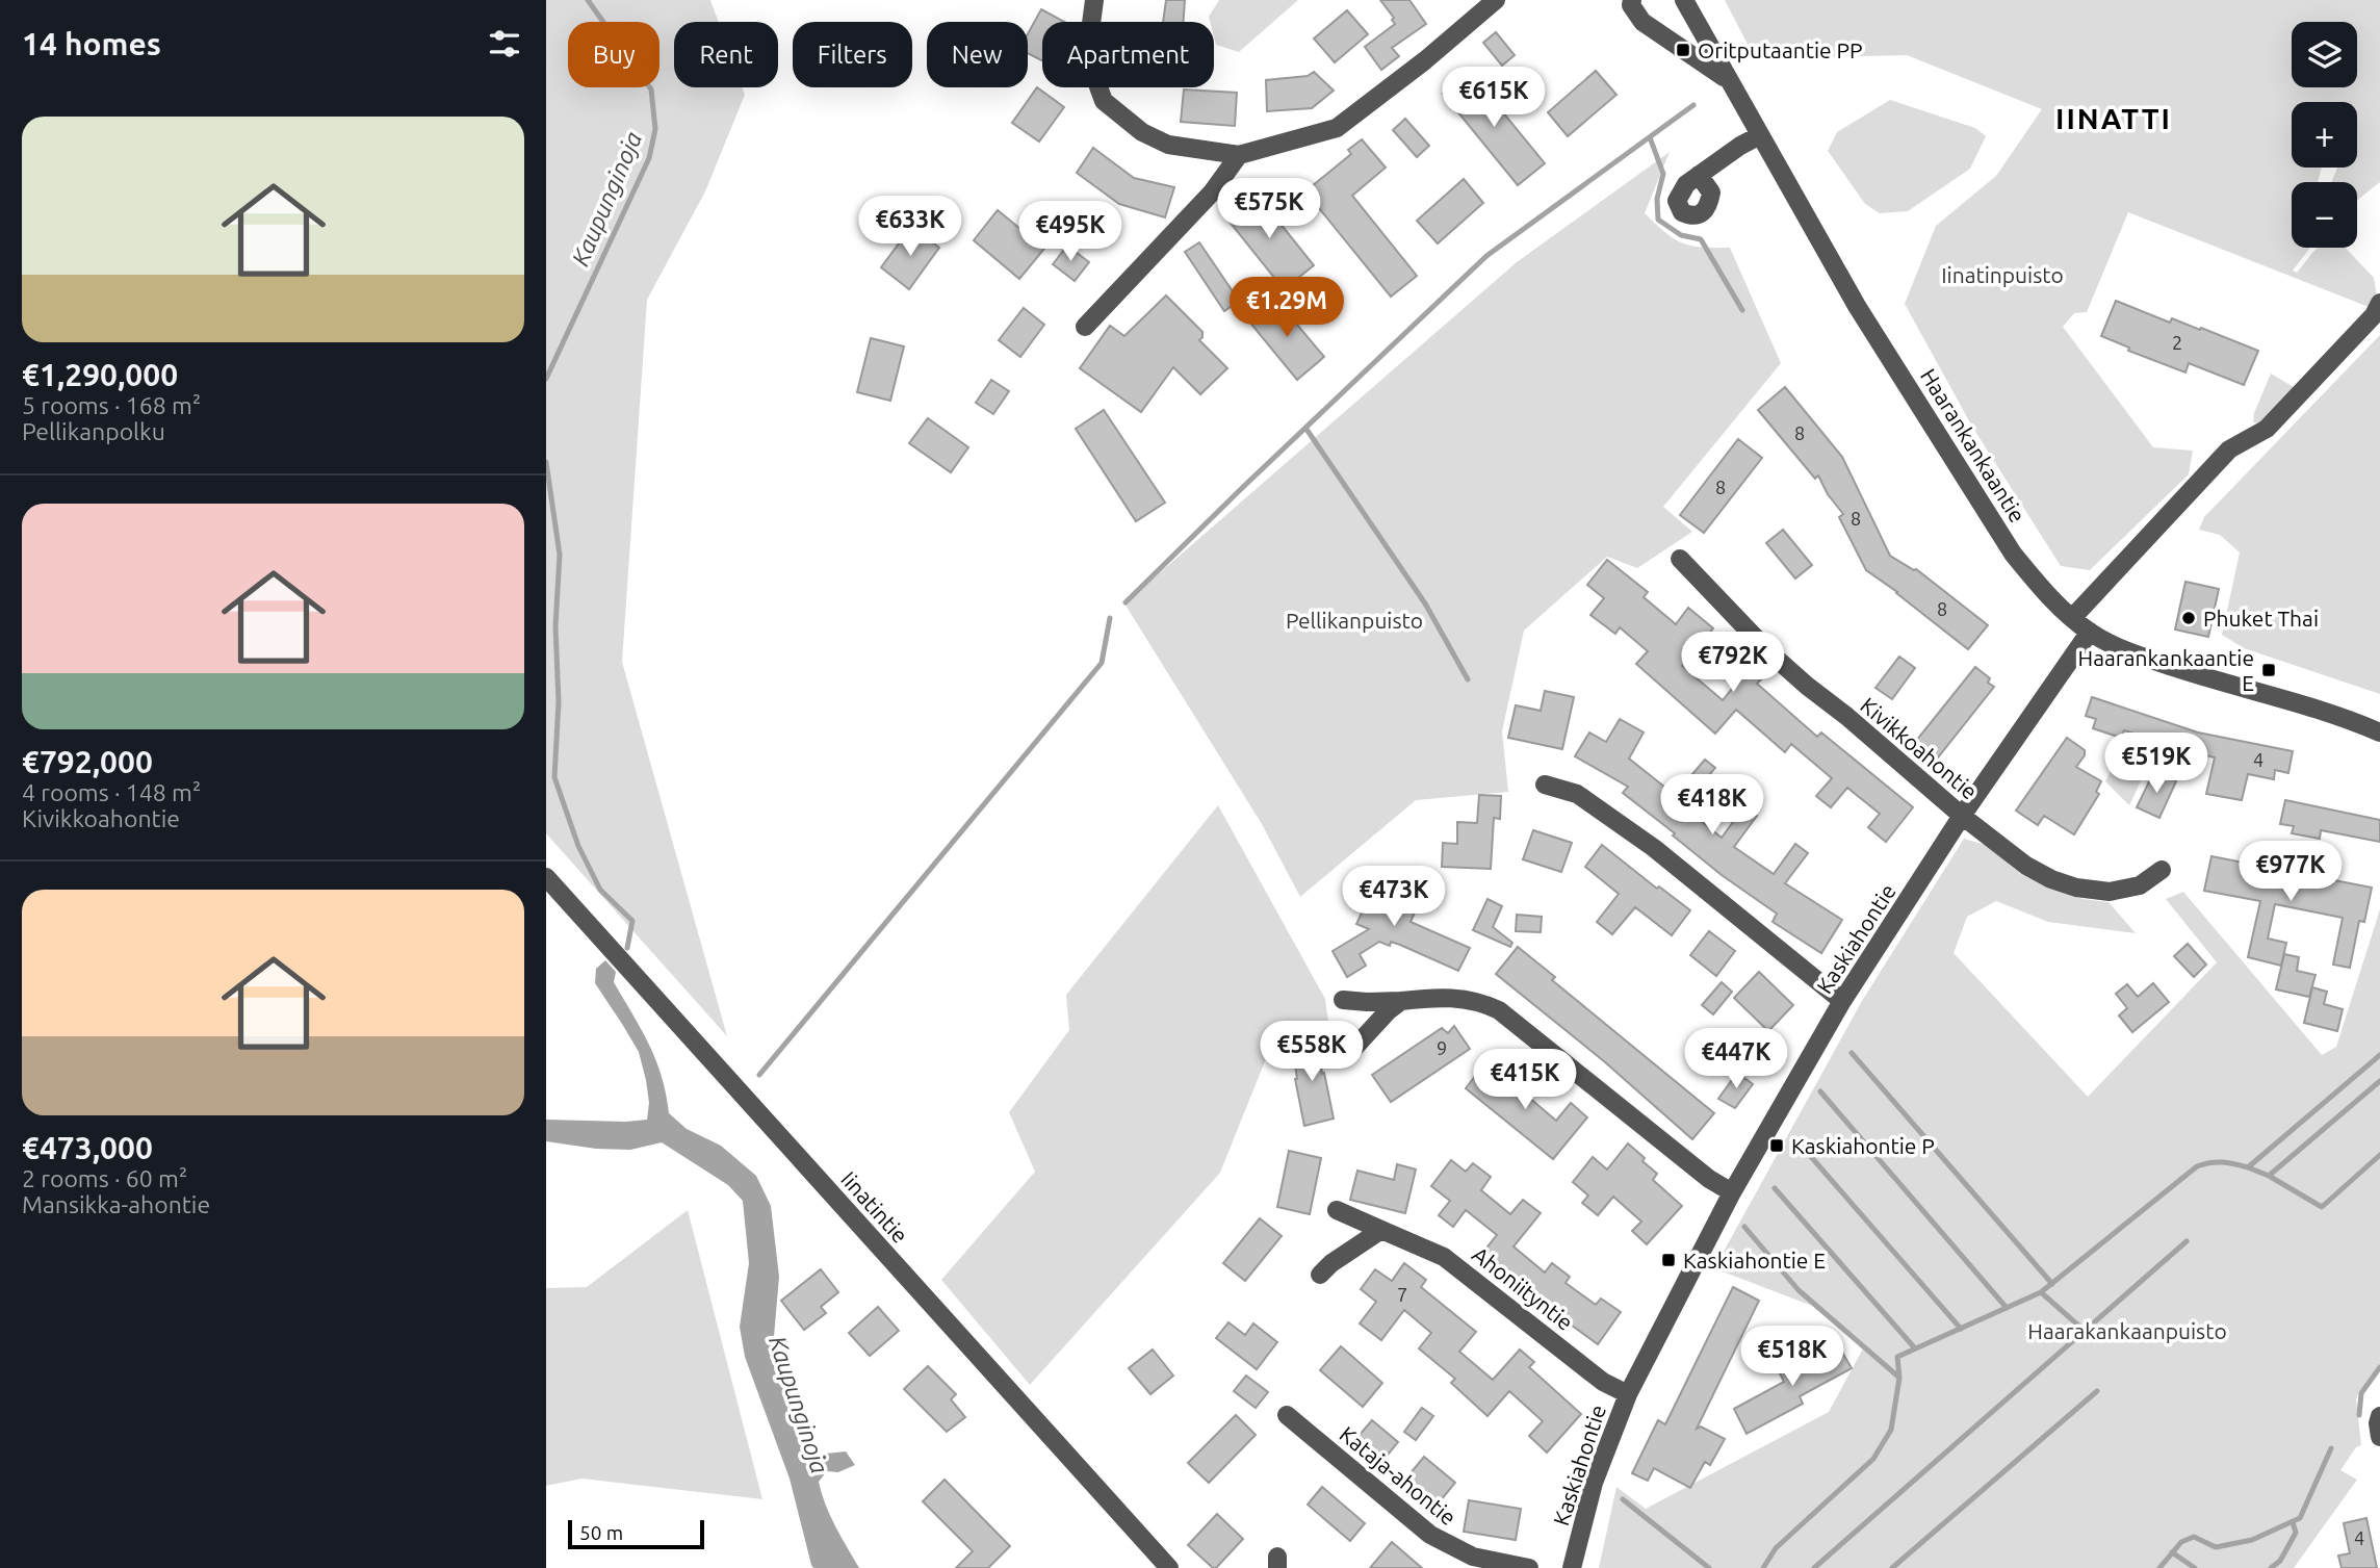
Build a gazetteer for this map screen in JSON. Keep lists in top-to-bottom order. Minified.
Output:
{"streets":{"street":["Haarankankaantie","Kivikkoahontie","Kaskiahontie","Iinatintie","Ahoniityntie","Kataja-ahontie"]},"crossings":[["Haarankankaantie","Kaskiahontie"],["Kivikkoahontie","Kaskiahontie"],["Kaskiahontie","Ahoniityntie"]],"districts":["IINATTI"],"water":["Kaupunginoja"],"parks":["Iinatinpuisto","Pellikanpuisto","Haarakankaanpuisto"],"places":{"transit":["Oritputaantie PP","Haarankankaantie E","Kaskiahontie P","Kaskiahontie E"],"other":["Phuket Thai"]},"house_numbers":["2","8","8","8","8","4","9","7","4"],"scale_bar":"50 m","page":{"heading":"14 homes","map_buttons":["+","−"],"chip":["Buy","Rent","Filters","New","Apartment"],"price":["€615K","€575K","€633K","€495K","€1.29M","€792K","€519K","€418K","€977K","€473K","€558K","€447K","€415K","€518K"],"list":[{"name":"€1,290,000","note":"5 rooms · 168 m² · Pellikanpolku"},{"name":"€792,000","note":"4 rooms · 148 m² · Kivikkoahontie"},{"name":"€473,000","note":"2 rooms · 60 m² · Mansikka-ahontie"}],"scale":"50 m"}}
